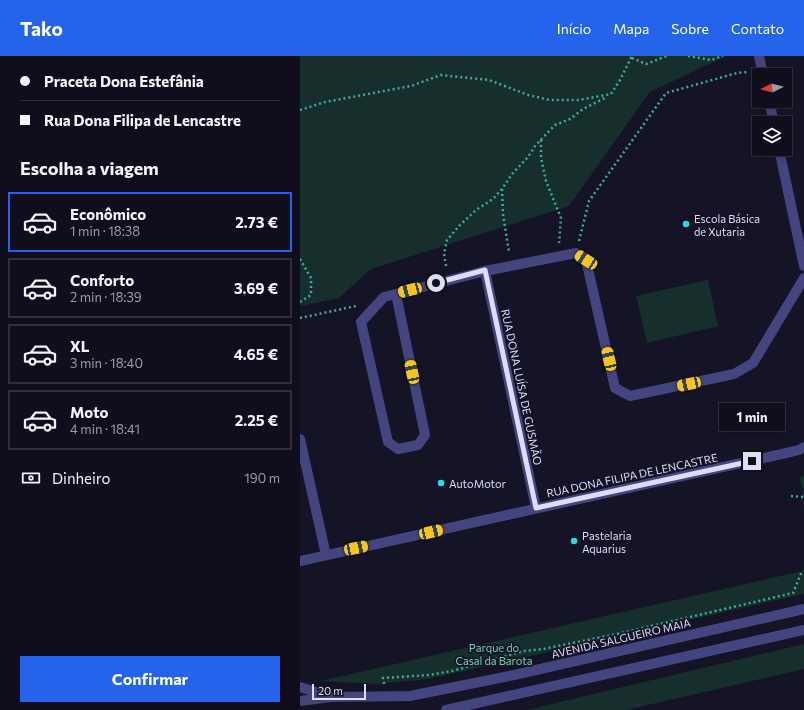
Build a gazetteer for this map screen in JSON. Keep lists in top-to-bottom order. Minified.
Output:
{"streets":{"street":["RUA DONA LUÍSA DE GUSMÃO","RUA DONA FILIPA DE LENCASTRE","AVENIDA SALGUEIRO MAIA"]},"crossings":[["RUA DONA LUÍSA DE GUSMÃO","RUA DONA FILIPA DE LENCASTRE"]],"parks":["Parque do Casal da Barota"],"places":["Escola Básica de Xutaria","AutoMotor","Pastelaria Aquarius"],"scale_bar":"20 m","north":"left","page":{"header":"Tako","nav":["Início","Mapa","Sobre","Contato"],"banner":["Praceta Dona Estefânia","Rua Dona Filipa de Lencastre"],"heading":"Escolha a viagem","list":[{"name":"Econômico","note":"1 min · 18:38","value":"2.73 €"},{"name":"Conforto","note":"2 min · 18:39","value":"3.69 €"},{"name":"XL","note":"3 min · 18:40","value":"4.65 €"},{"name":"Moto","note":"4 min · 18:41","value":"2.25 €"}],"bubble":"1 min","pay":["Dinheiro","190 m"],"buttons":"Confirmar","scale":"20 m"}}
